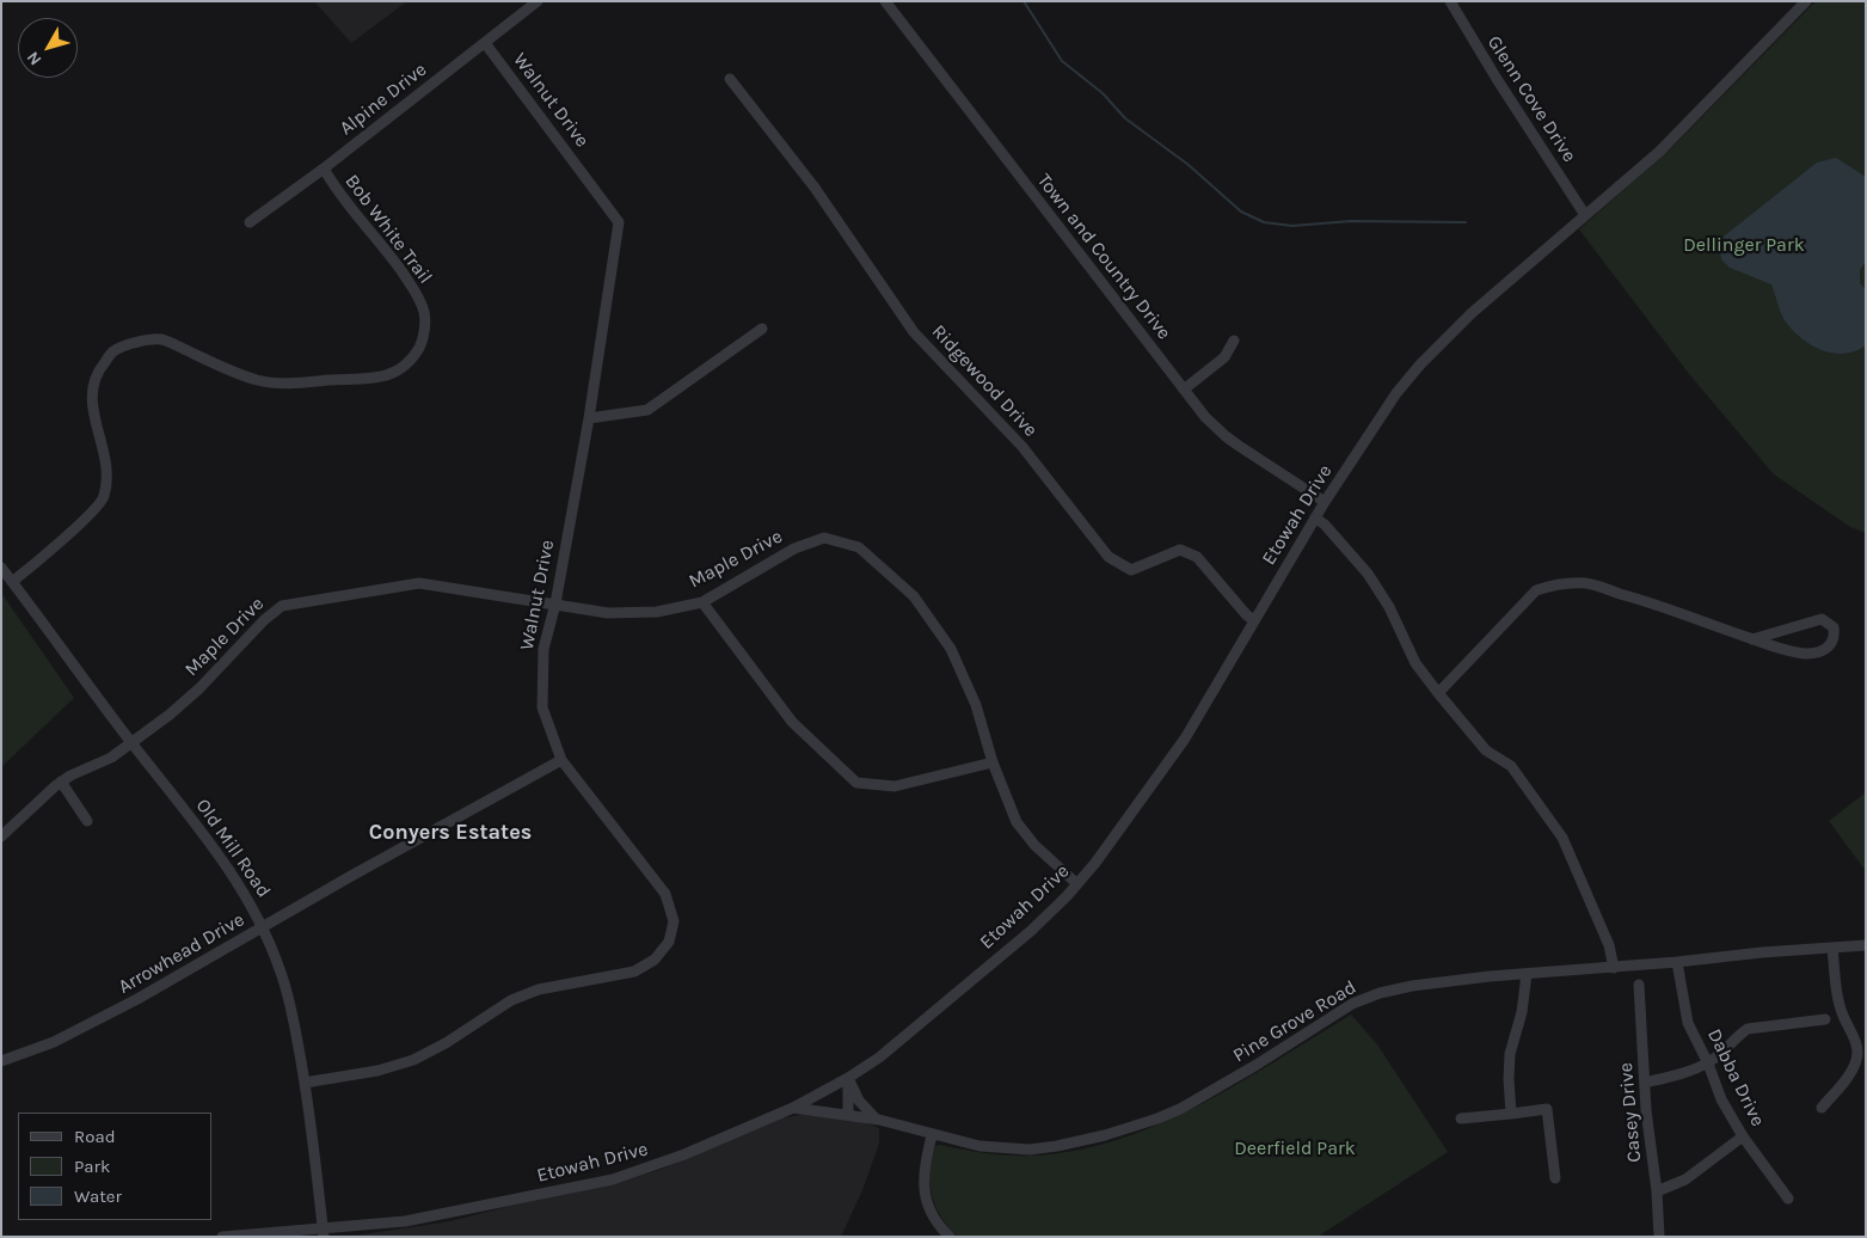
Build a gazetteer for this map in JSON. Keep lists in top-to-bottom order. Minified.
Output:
{"streets":{"street":["Alpine Drive","Glenn Cove Drive","Walnut Drive","Bob White Trail","Town and Country Drive","Ridgewood Drive","Etowah Drive","Maple Drive","Old Mill Road","Arrowhead Drive","Pine Grove Road","Dabba Drive","Casey Drive"]},"crossings":[["Alpine Drive","Walnut Drive"],["Alpine Drive","Bob White Trail"],["Glenn Cove Drive","Etowah Drive"],["Walnut Drive","Maple Drive"],["Walnut Drive","Old Mill Road"],["Walnut Drive","Arrowhead Drive"],["Bob White Trail","Old Mill Road"],["Town and Country Drive","Etowah Drive"],["Ridgewood Drive","Etowah Drive"],["Etowah Drive","Maple Drive"],["Etowah Drive","Old Mill Road"],["Etowah Drive","Pine Grove Road"],["Maple Drive","Old Mill Road"],["Old Mill Road","Arrowhead Drive"],["Pine Grove Road","Dabba Drive"]],"districts":["Conyers Estates"],"parks":["Dellinger Park","Deerfield Park"],"legend":["Road","Park","Water"],"north":"bottom left"}
